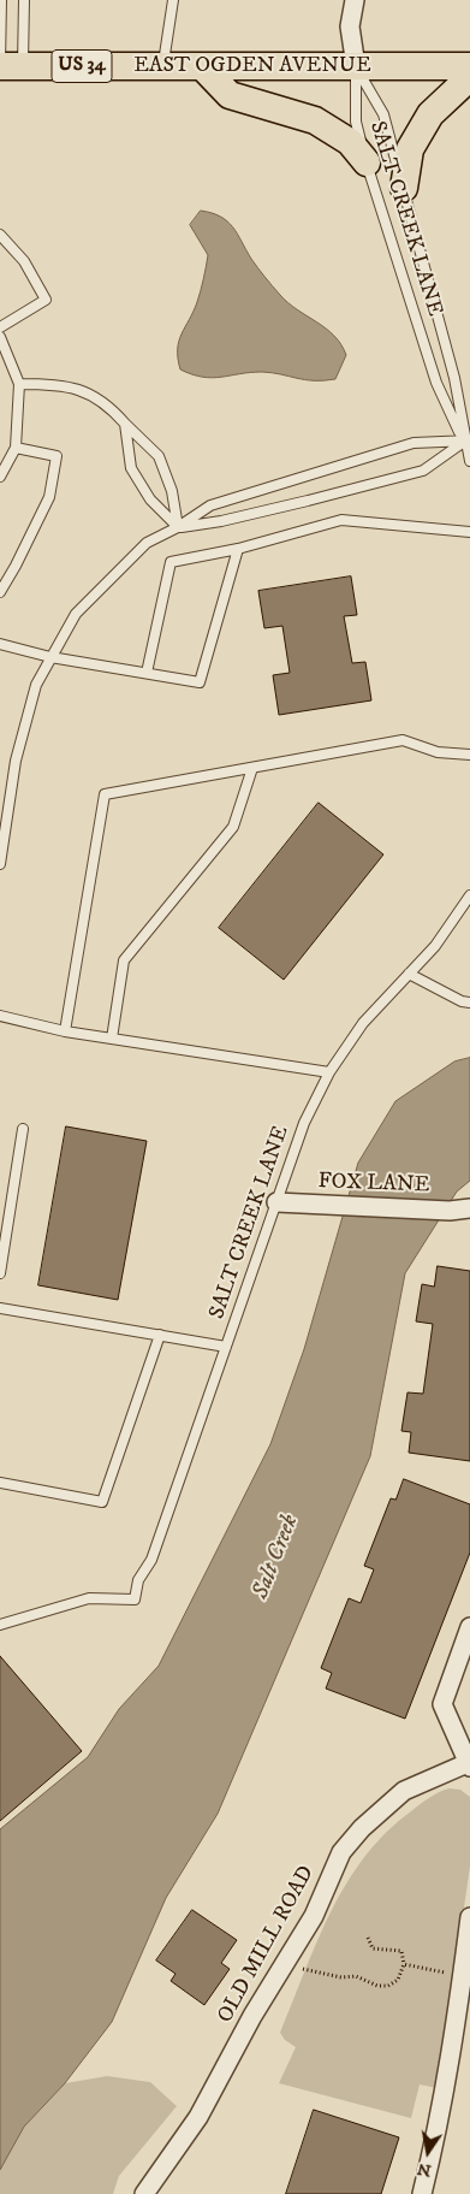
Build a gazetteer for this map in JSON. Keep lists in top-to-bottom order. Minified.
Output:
{"streets":{"main road":["US 34","EAST OGDEN AVENUE"],"street":["FOX LANE","OLD MILL ROAD"],"lane":["SALT CREEK LANE"]},"crossings":[["EAST OGDEN AVENUE","SALT CREEK LANE"],["SALT CREEK LANE","FOX LANE"]],"water":["Salt Creek"],"north":"bottom"}
